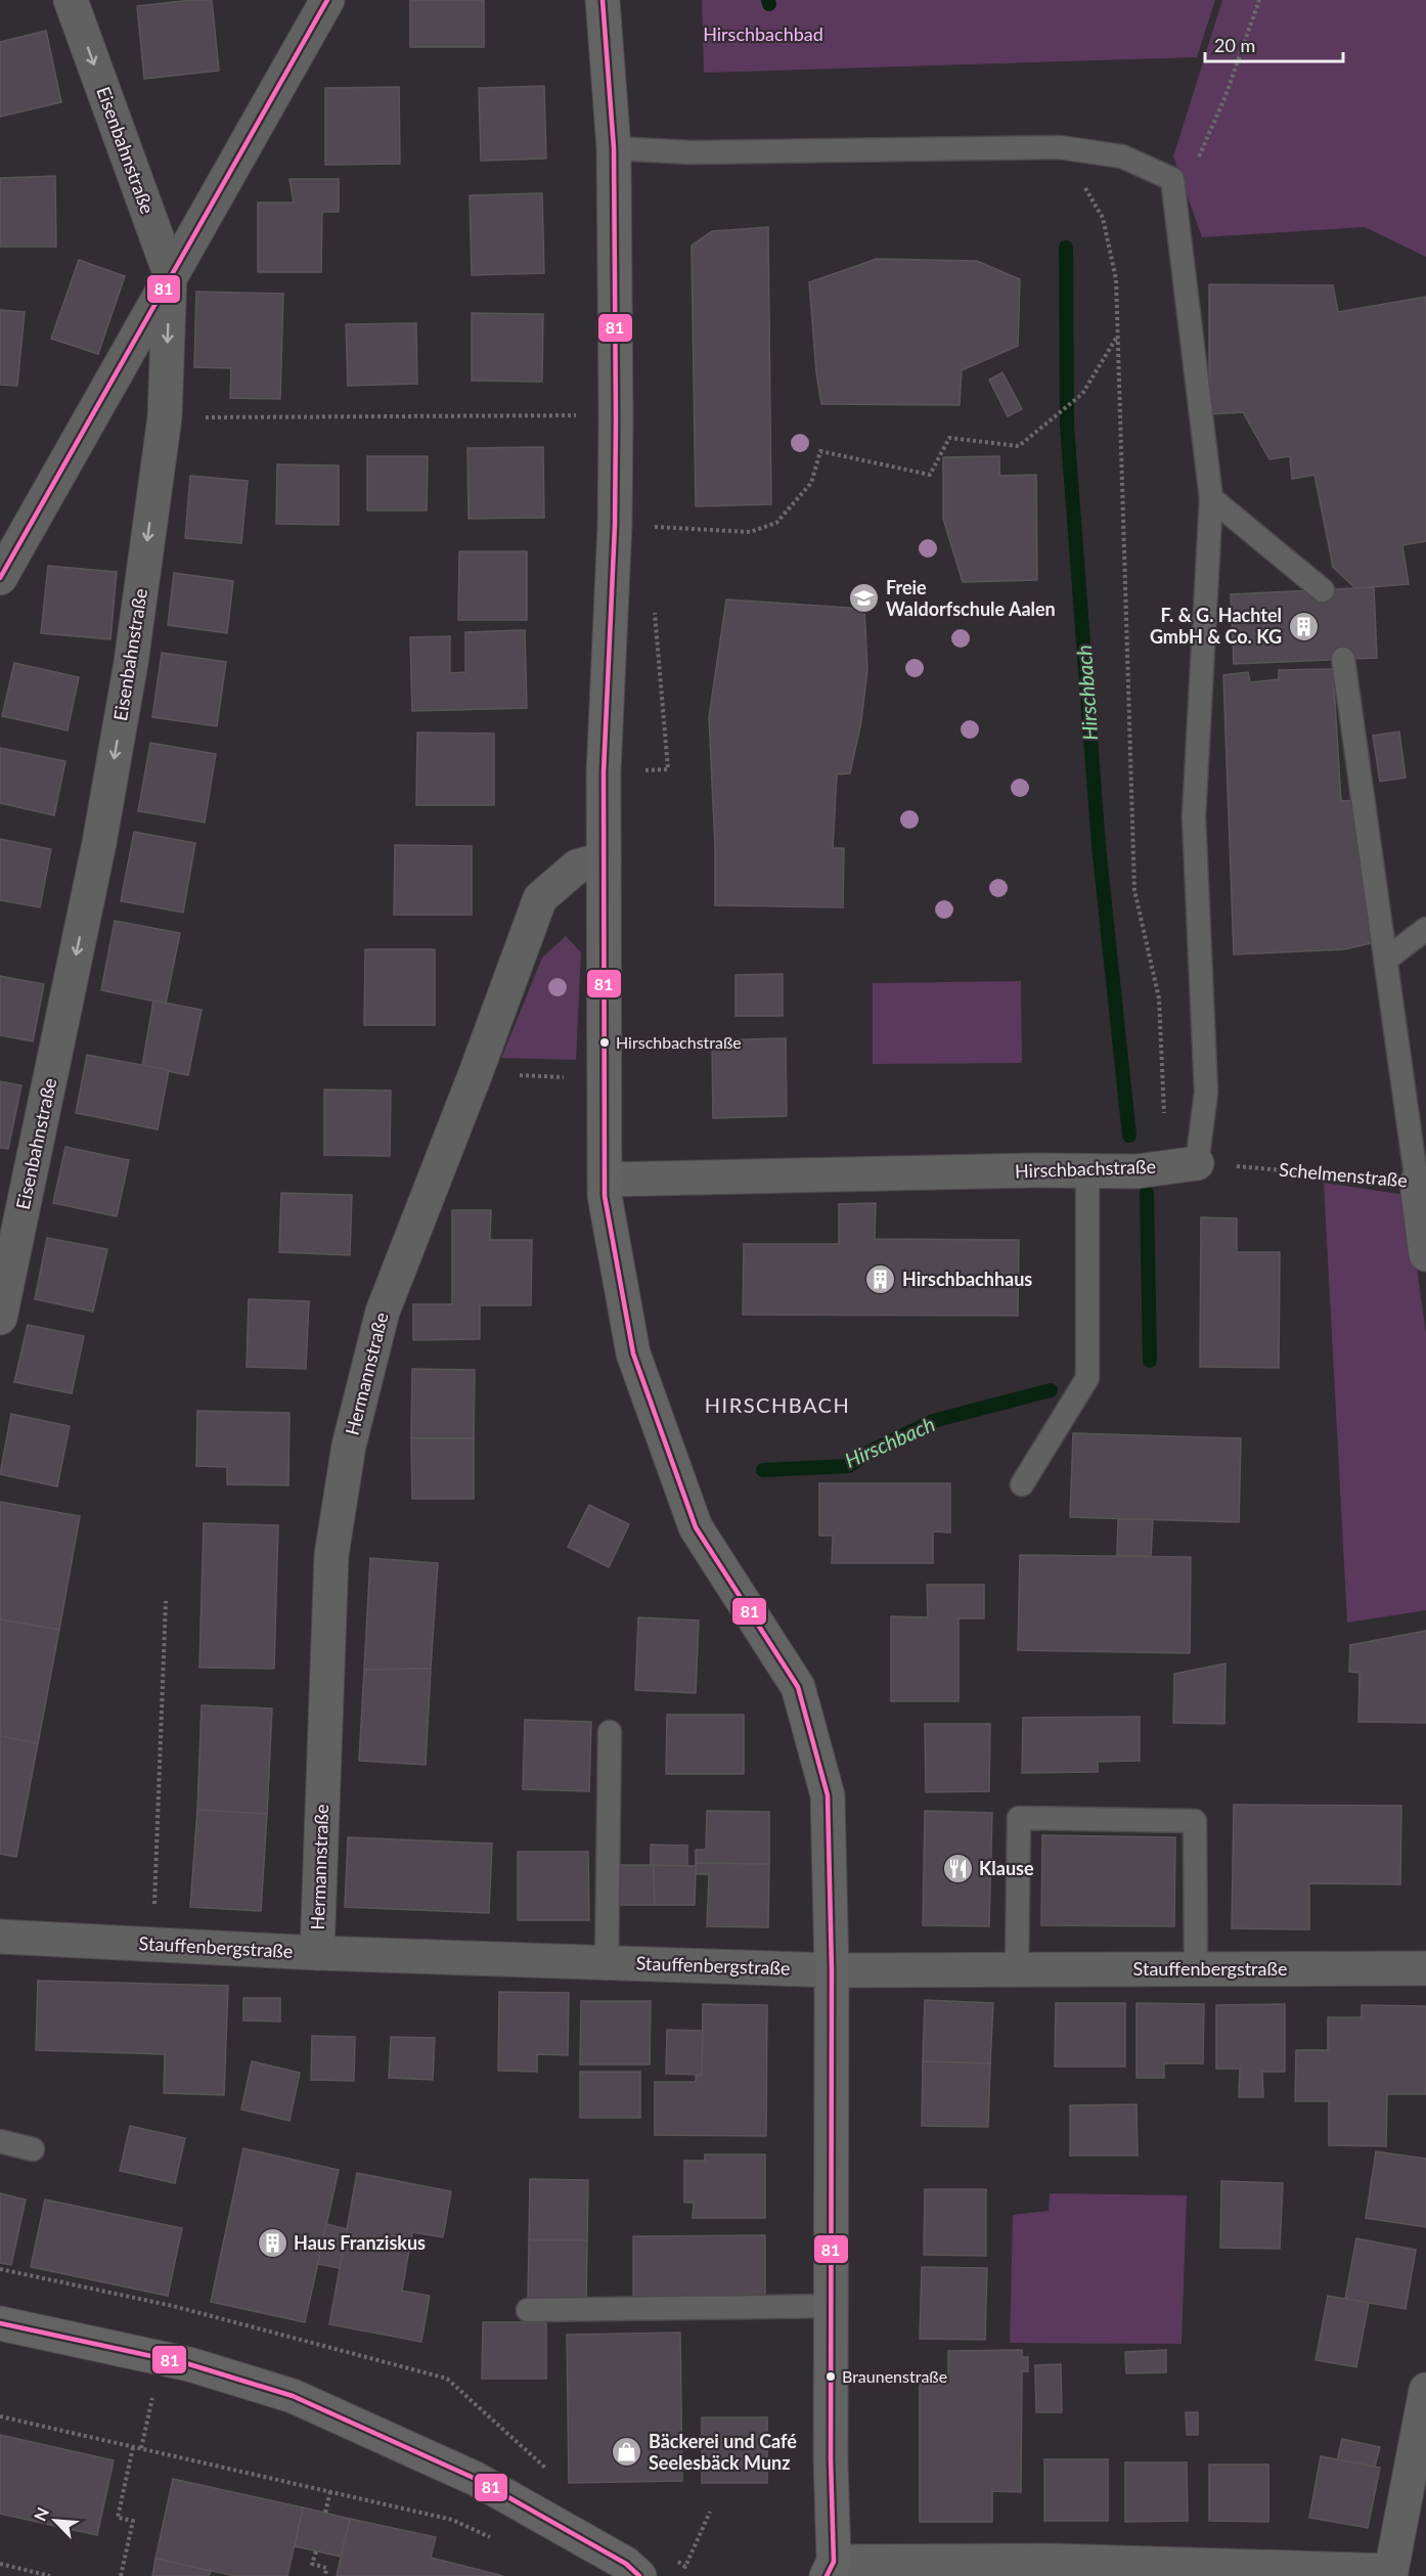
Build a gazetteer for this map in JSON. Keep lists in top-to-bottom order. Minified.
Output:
{"streets":{"street":["Eisenbahnstraße","Hirschbachstraße","Schelmenstraße","Hermannstraße","Stauffenbergstraße"]},"crossings":[["Hirschbachstraße","Schelmenstraße"],["Hermannstraße","Stauffenbergstraße"]],"one_way":["Eisenbahnstraße"],"districts":["HIRSCHBACH"],"water":["Hirschbach"],"parks":["Hirschbachbad"],"places":{"school or university":["Freie Waldorfschule Aalen"],"building":["F. & G. Hachtel GmbH & Co. KG","Hirschbachhaus","Haus Franziskus"],"other":["Hirschbachstraße","Braunenstraße"],"restaurant":["Klause"],"shop":["Bäckerei und Café Seelesbäck Munz"]},"lines":["transit line 81"],"scale_bar":"20 m","north":"top left"}
